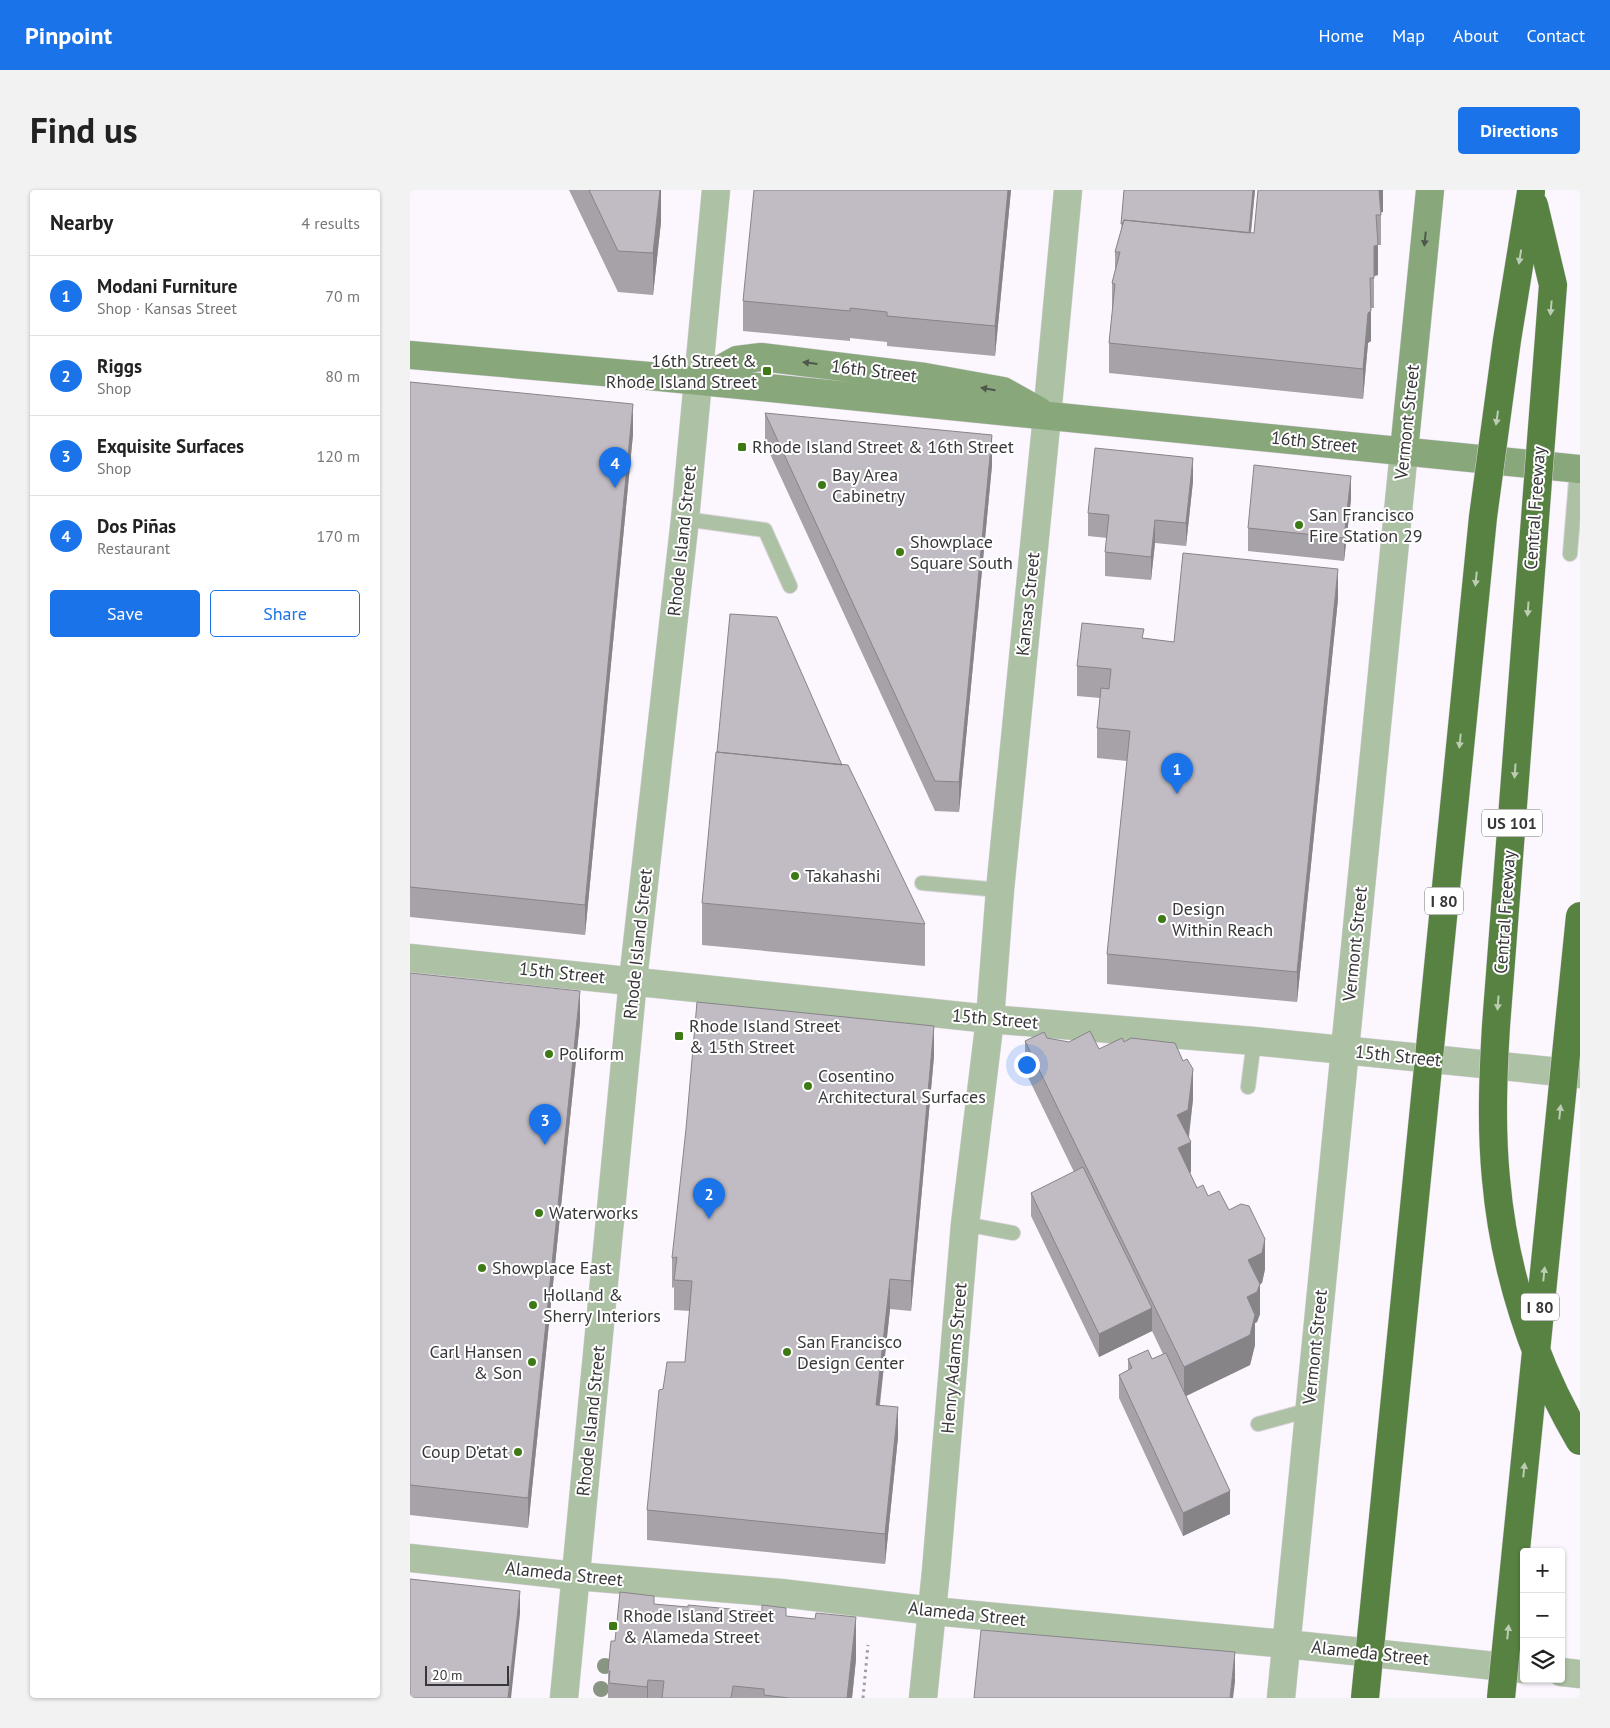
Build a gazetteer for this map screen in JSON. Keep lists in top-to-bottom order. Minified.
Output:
{"streets":{"highway":["Central Freeway","US 101","I 80"],"main road":["16th Street","Vermont Street"],"street":["Rhode Island Street","Kansas Street","15th Street","Henry Adams Street","Alameda Street"]},"crossings":[["16th Street","Vermont Street"],["16th Street","Rhode Island Street"],["16th Street","Kansas Street"],["Vermont Street","15th Street"],["Vermont Street","Alameda Street"],["Central Freeway","I 80"],["Rhode Island Street","15th Street"],["Rhode Island Street","Alameda Street"],["Kansas Street","15th Street"],["Kansas Street","Henry Adams Street"],["15th Street","Henry Adams Street"],["Henry Adams Street","Alameda Street"]],"places":{"transit":["16th Street & Rhode Island Street","Rhode Island Street & 16th Street","Rhode Island Street & 15th Street","Rhode Island Street & Alameda Street"],"other":["Bay Area Cabinetry","San Francisco Fire Station 29","Showplace Square South","Takahashi","Design Within Reach","Poliform","Cosentino Architectural Surfaces","Waterworks","Showplace East","Holland & Sherry Interiors","San Francisco Design Center","Carl Hansen & Son","Coup D’etat"]},"scale_bar":"20 m","page":{"header":"Pinpoint","nav":["Home","Map","About","Contact"],"title":"Find us","buttons":["Directions",["Save","Share"]],"heading":["Nearby","4 results"],"list":[{"mark":"1","name":"Modani Furniture","note":"Shop · Kansas Street","value":"70 m"},{"mark":"2","name":"Riggs","note":"Shop","value":"80 m"},{"mark":"3","name":"Exquisite Surfaces","note":"Shop","value":"120 m"},{"mark":"4","name":"Dos Piñas","note":"Restaurant","value":"170 m"}],"pins":["4","1","3","2"],"map_buttons":["+","−"],"scale":"20 m"}}
